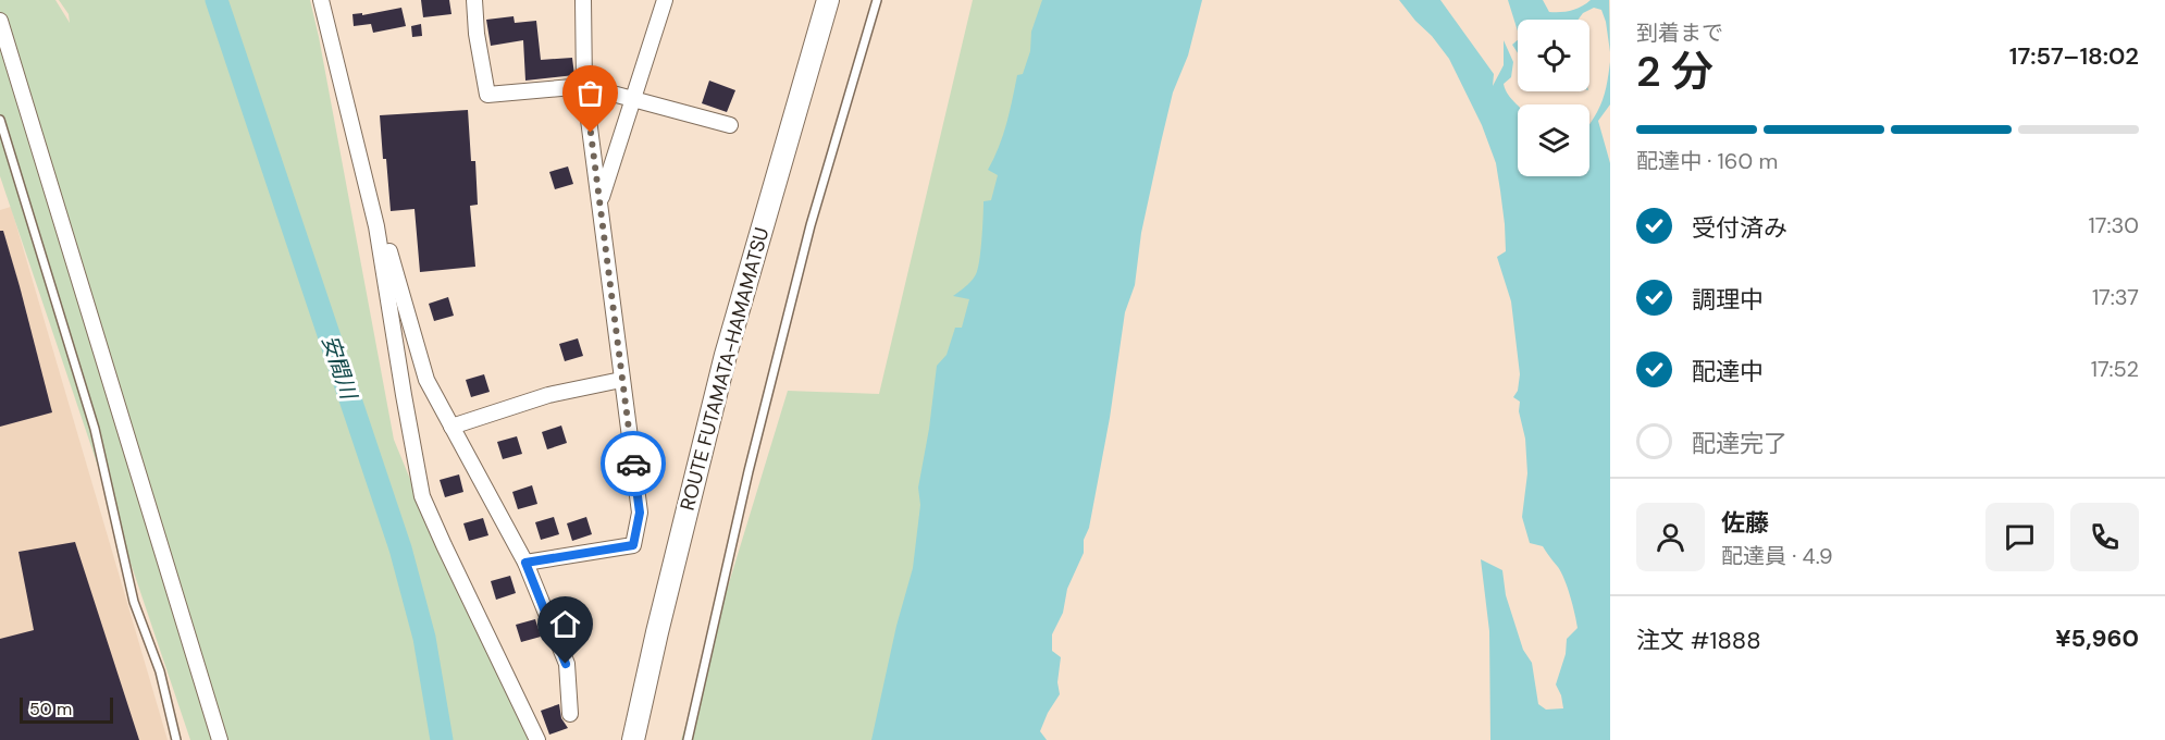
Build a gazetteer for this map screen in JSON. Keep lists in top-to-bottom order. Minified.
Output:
{"streets":{"main road":["ROUTE FUTAMATA-HAMAMATSU"]},"water":["安間川"],"scale_bar":"50 m","page":{"heading":["2 分","到着まで","17:57–18:02"],"panel":["佐藤","配達員 · 4.9","注文 #1888","¥5,960"],"bar":"配達中 · 160 m","list":[["受付済み","17:30"],["調理中","17:37"],["配達中","17:52"],"配達完了"],"scale":"50 m"}}
